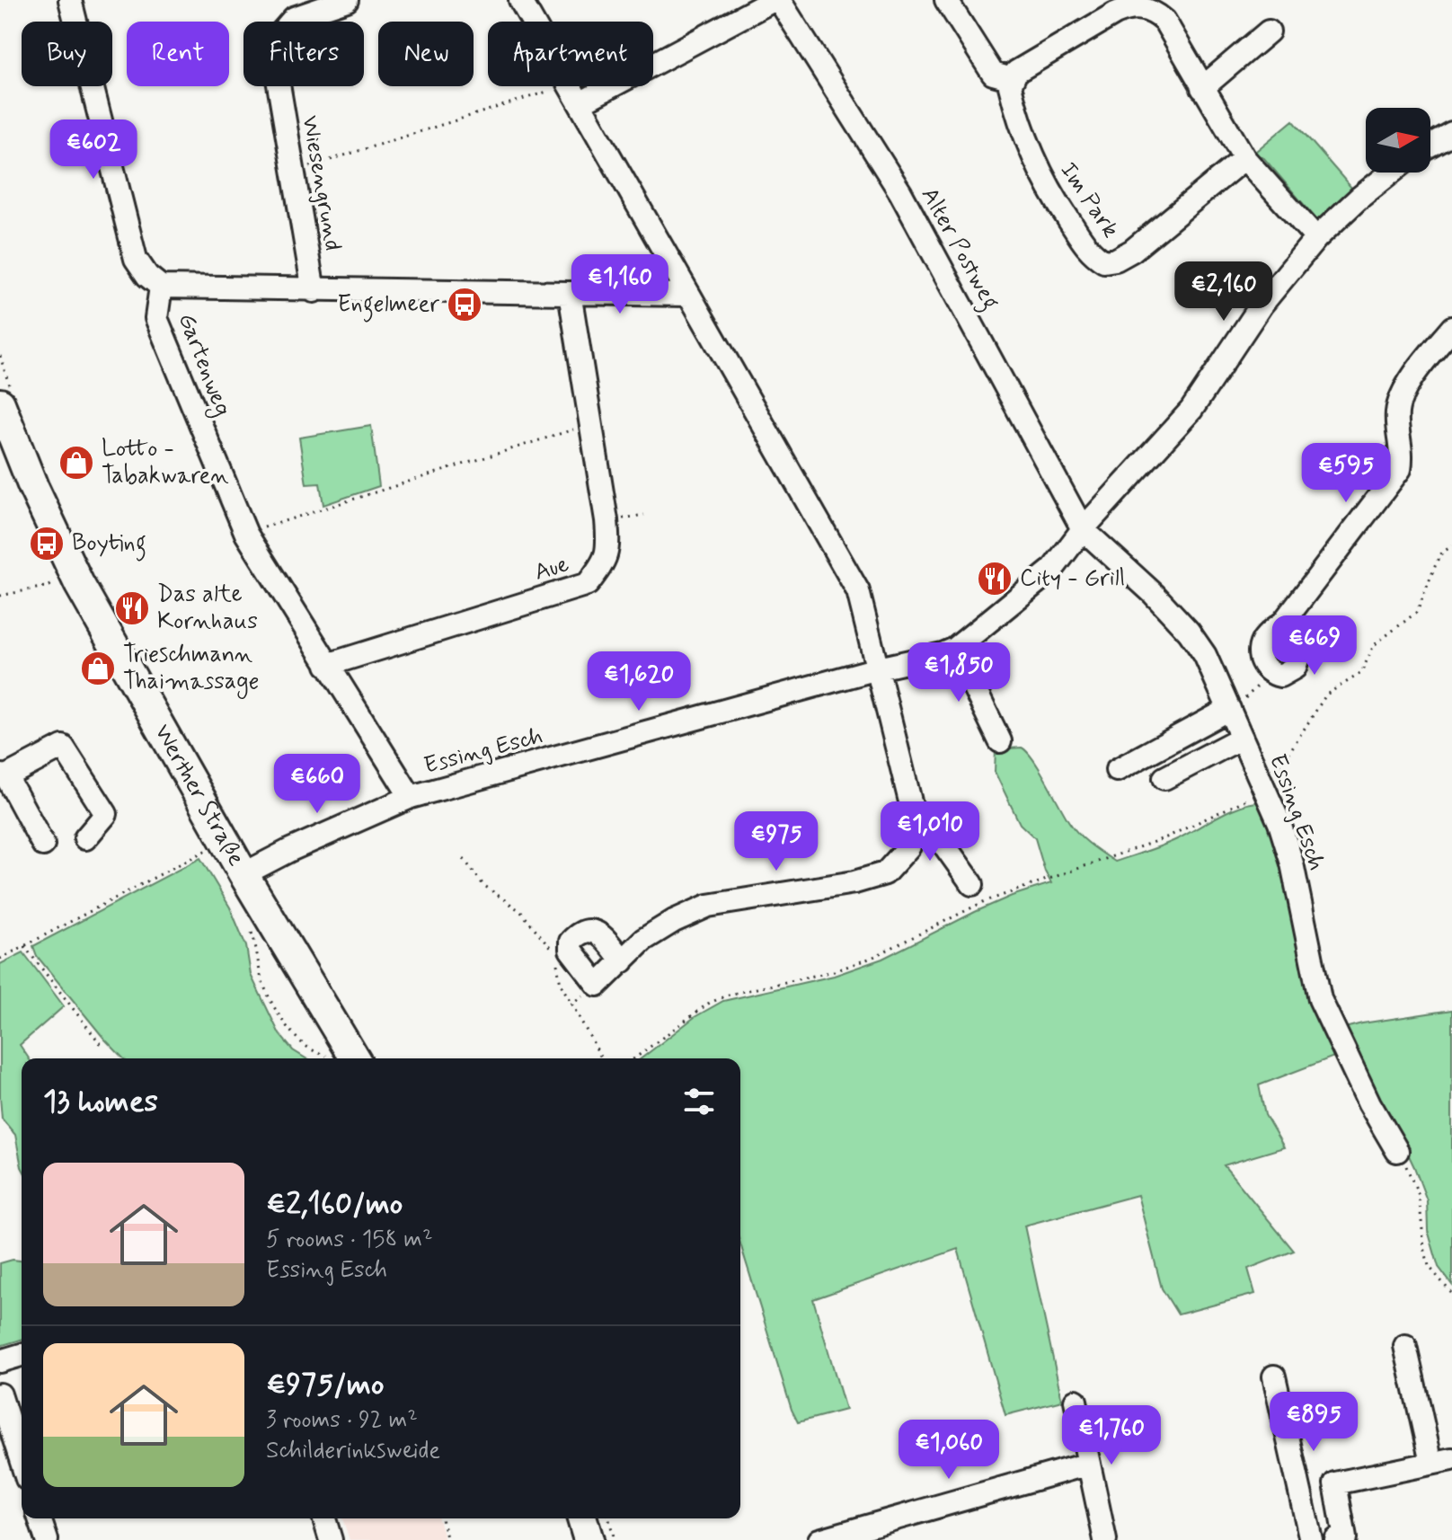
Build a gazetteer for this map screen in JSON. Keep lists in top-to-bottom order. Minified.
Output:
{"streets":{"main road":["Werther Straße"],"street":["Wiesengrund","Im Park","Alter Postweg","Gartenweg","Aue","Essing Esch"]},"crossings":[["Alter Postweg","Essing Esch"],["Gartenweg","Aue"],["Gartenweg","Essing Esch"],["Essing Esch","Werther Straße"]],"places":{"bus stop":["Engelmeer","Boyting"],"shop":["Lotto - Tabakwaren","Trieschmann Thaimassage"],"restaurant":["City - Grill","Das alte Kornhaus"]},"north":"right","page":{"chip":["Buy","Rent","Filters","New","Apartment"],"price":["€602","€1,160","€2,160","€595","€669","€1,850","€1,620","€660","€1,010","€975","€895","€1,760","€1,060"],"heading":"13 homes","list":[{"name":"€2,160/mo","note":"5 rooms · 158 m² · Essing Esch"},{"name":"€975/mo","note":"3 rooms · 92 m² · Schilderinksweide"}]}}
